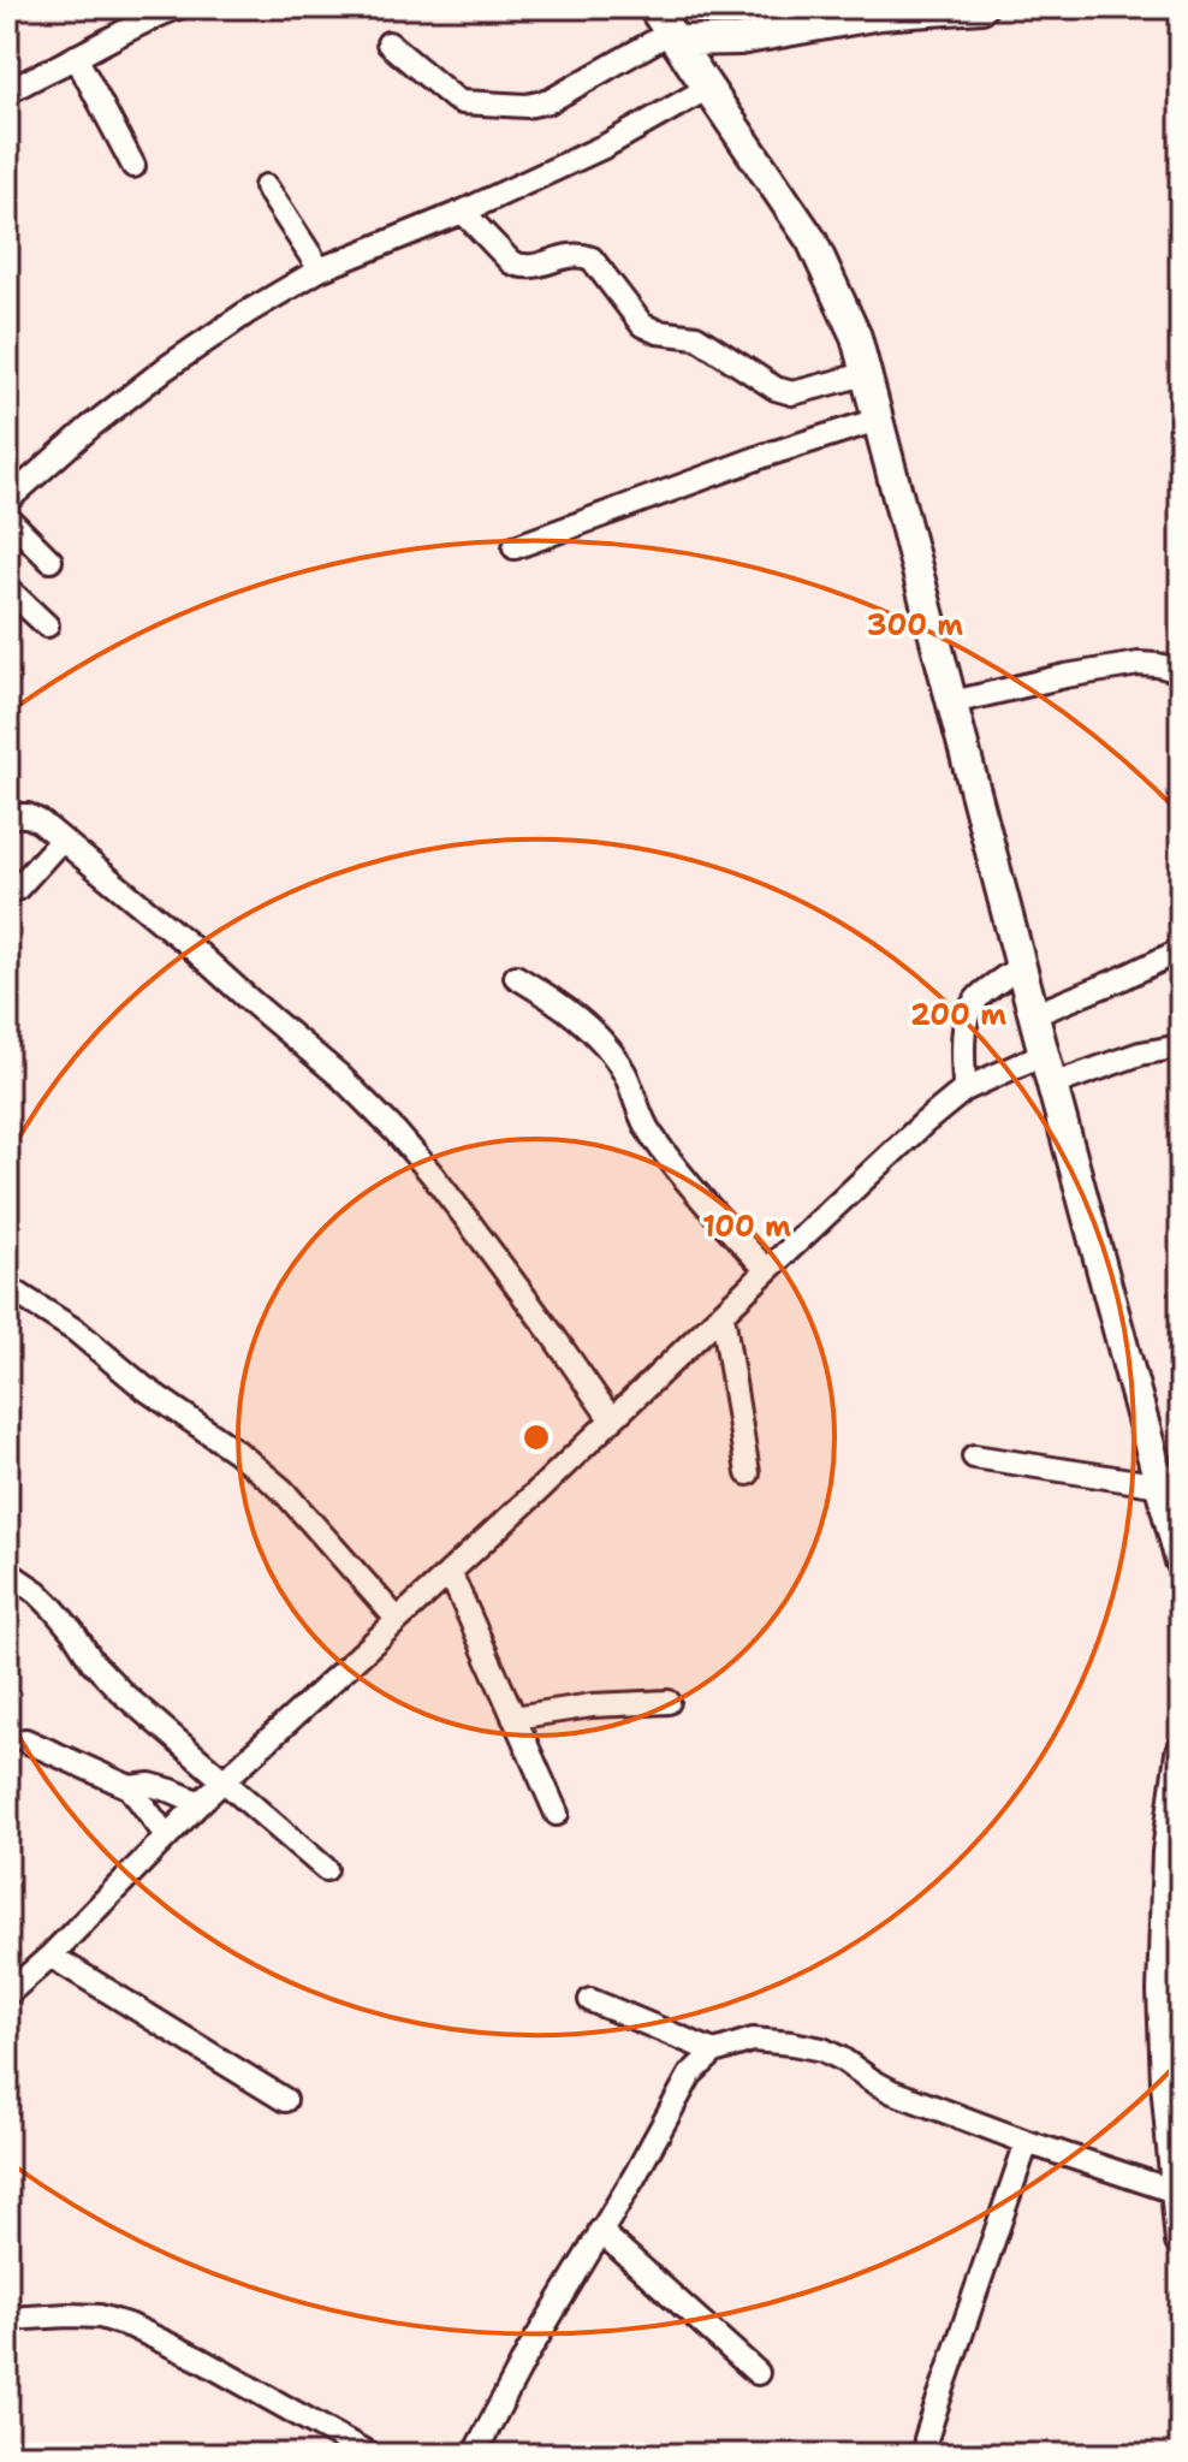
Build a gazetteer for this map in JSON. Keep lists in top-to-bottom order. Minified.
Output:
{"rings":["300 m","200 m","100 m"]}
